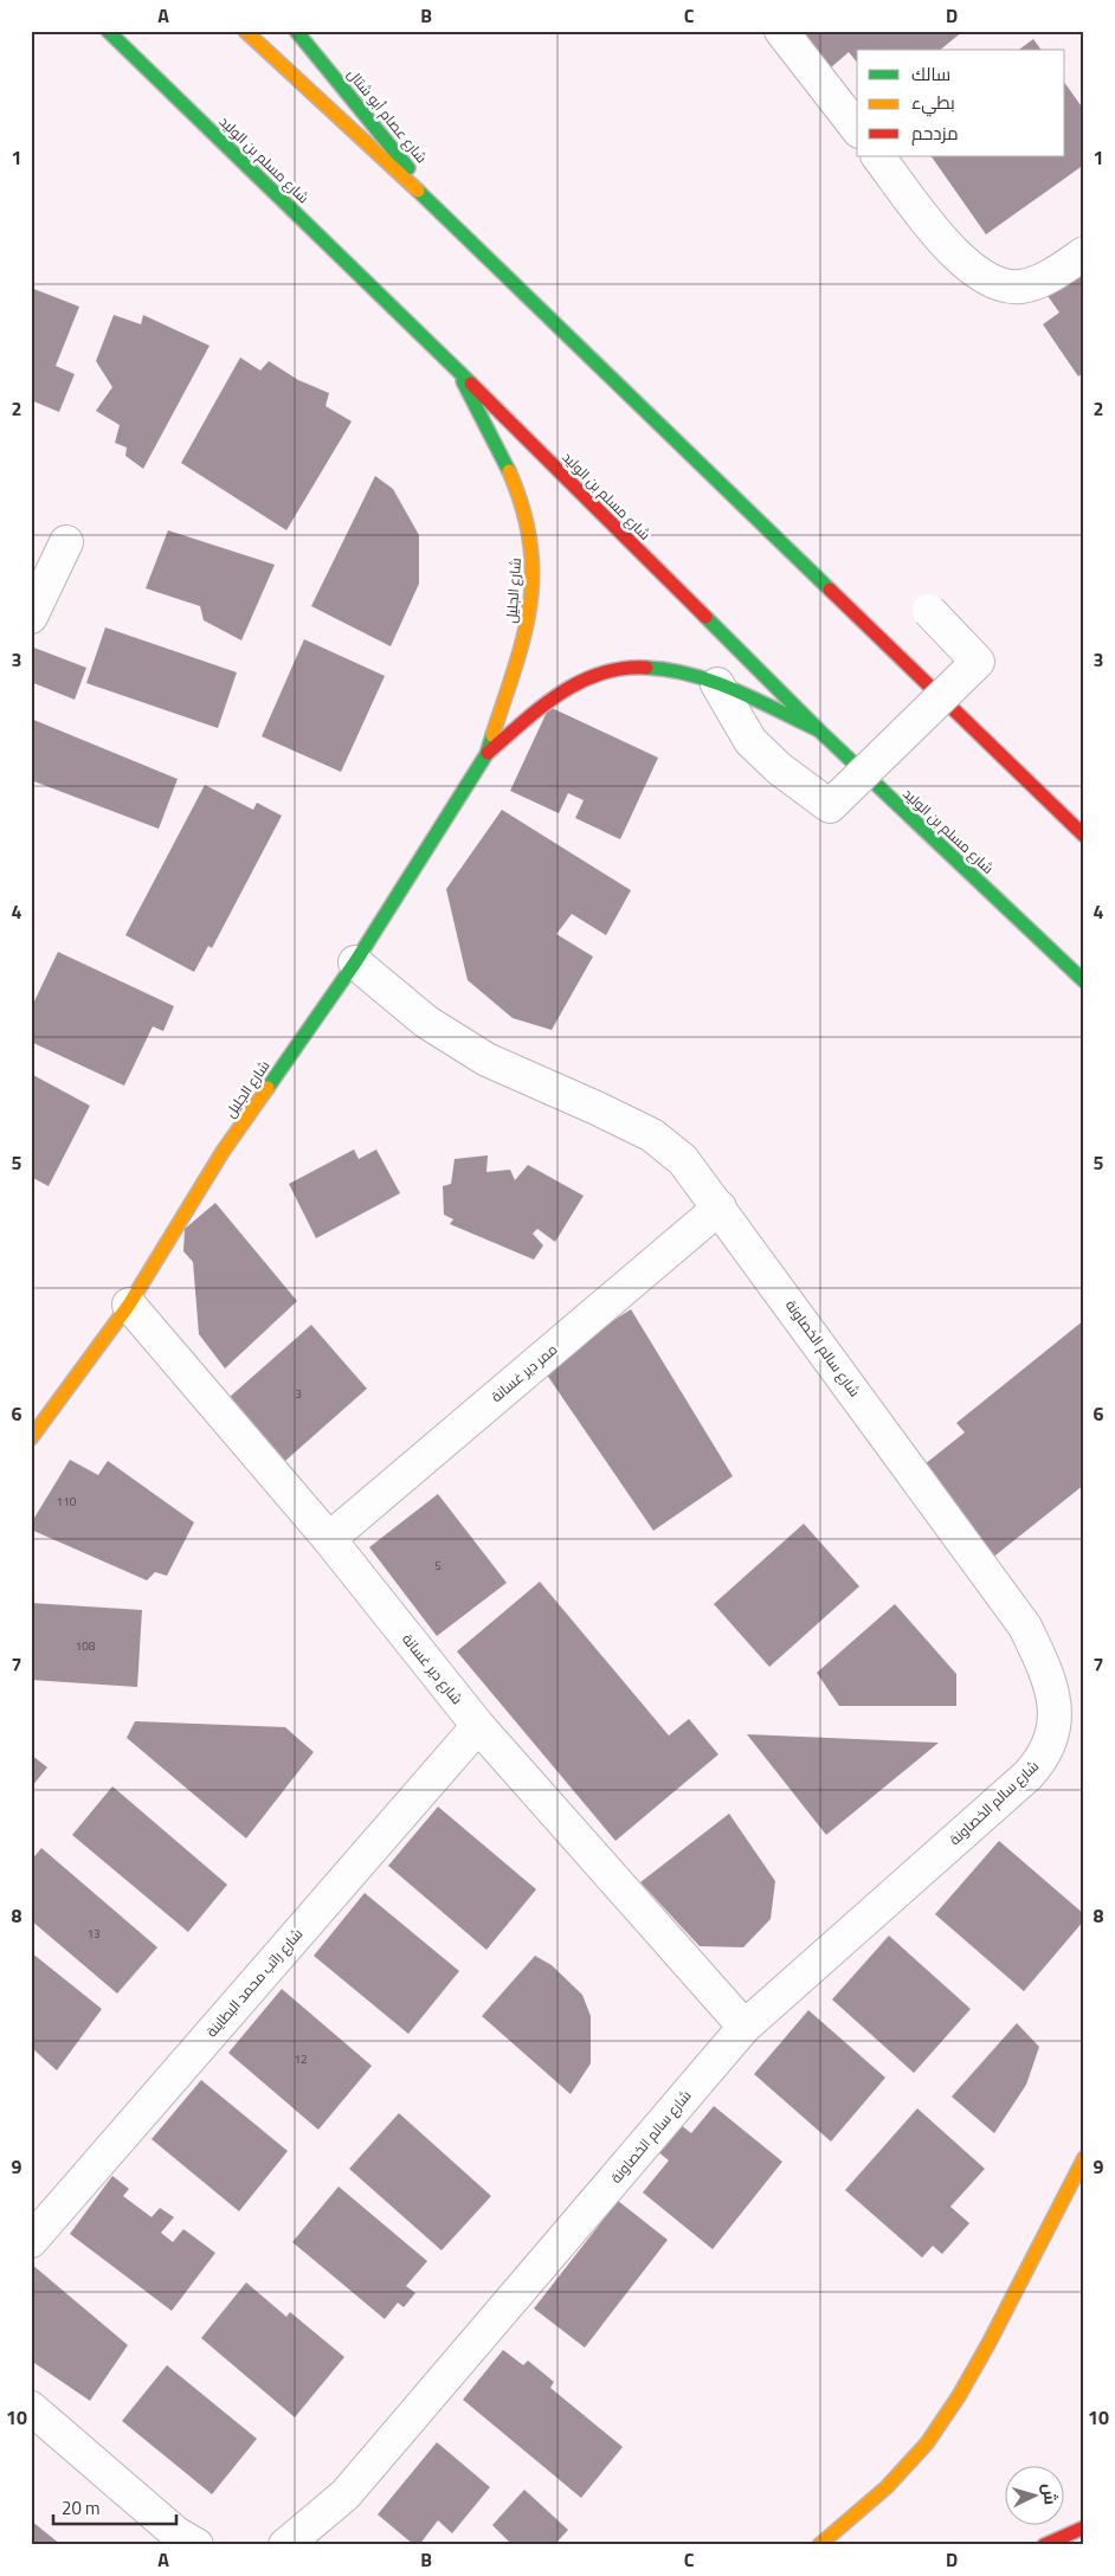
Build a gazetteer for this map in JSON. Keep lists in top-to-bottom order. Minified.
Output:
{"streets":{"main road":["شارع عصام أبو شتال","شارع مسلم بن الوليد","شارع الجليل"],"street":["شارع سالم الخصاونة","ممر دير غسانة","شارع دير غسانة","شارع راتب محمد البطاينة"]},"crossings":[["شارع مسلم بن الوليد","شارع الجليل"],["شارع الجليل","شارع سالم الخصاونة"],["شارع الجليل","شارع دير غسانة"],["شارع سالم الخصاونة","ممر دير غسانة"],["شارع سالم الخصاونة","شارع دير غسانة"],["ممر دير غسانة","شارع دير غسانة"],["شارع دير غسانة","شارع راتب محمد البطاينة"]],"house_numbers":["3","110","5","108","13","12"],"legend":["سالك","بطيء","مزدحم"],"scale_bar":"20 m","north":"right","grid":{"columns":["A","B","C","D"],"rows":["1","2","3","4","5","6","7","8","9","10"]}}
